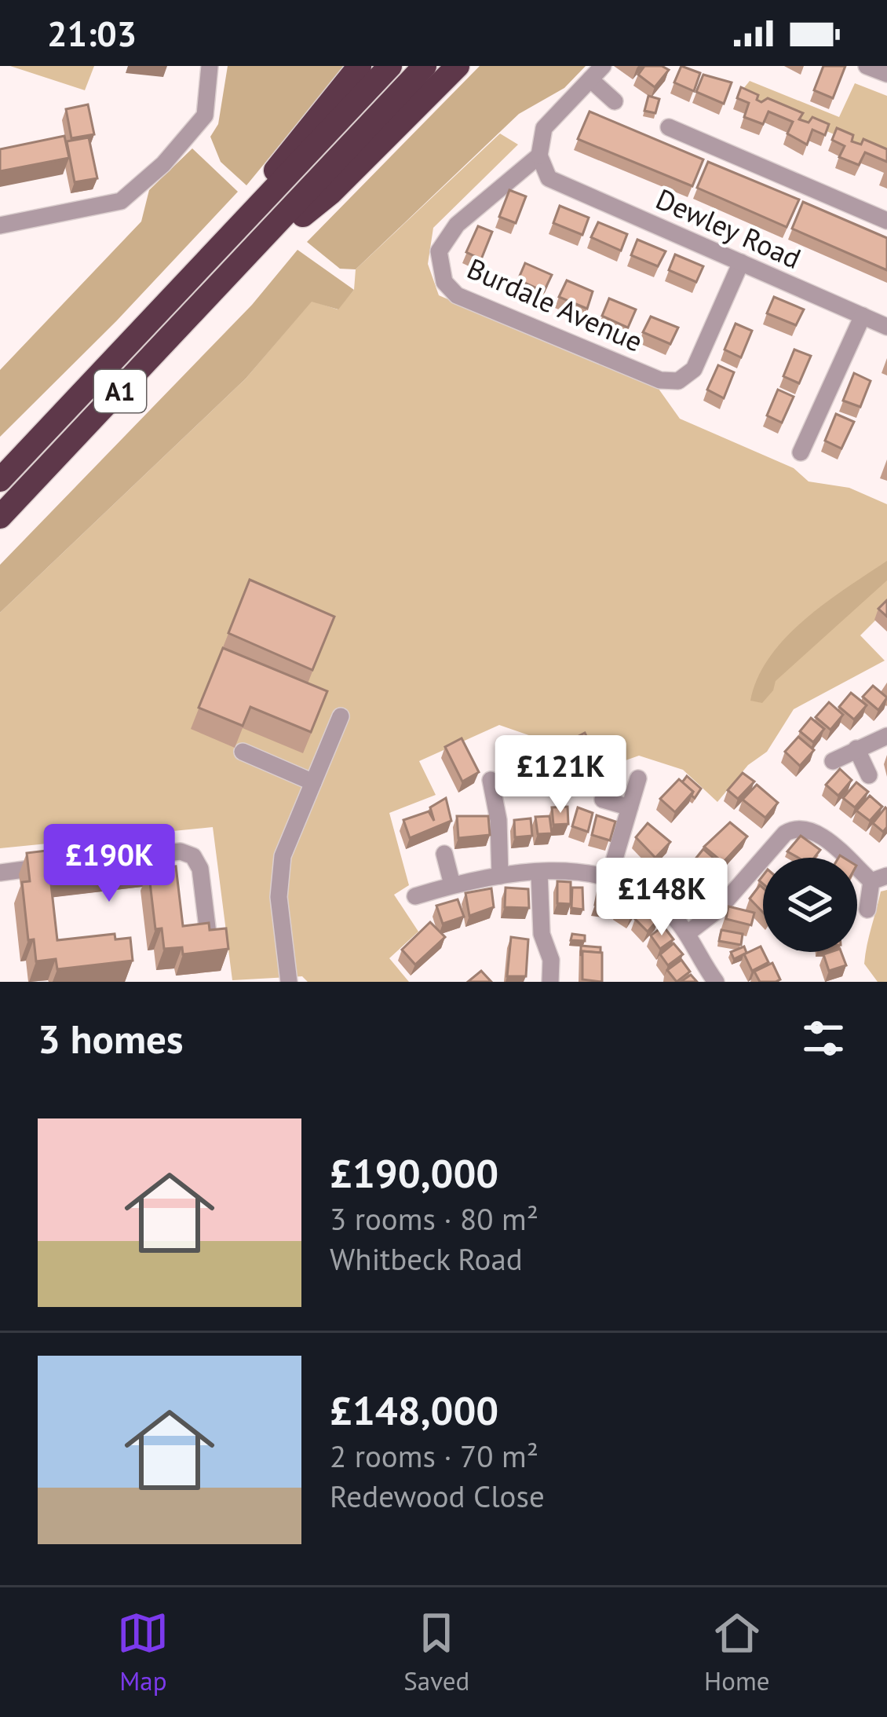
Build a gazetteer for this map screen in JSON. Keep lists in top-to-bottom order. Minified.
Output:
{"streets":{"highway":["A1"],"street":["Dewley Road","Burdale Avenue"]},"crossings":[["Dewley Road","Burdale Avenue"]],"page":{"status":"21:03","price":["£121K","£190K","£148K"],"heading":"3 homes","list":[{"name":"£190,000","note":"3 rooms · 80 m² · Whitbeck Road"},{"name":"£148,000","note":"2 rooms · 70 m² · Redewood Close"}],"tabs":["Map","Saved","Home"]}}
